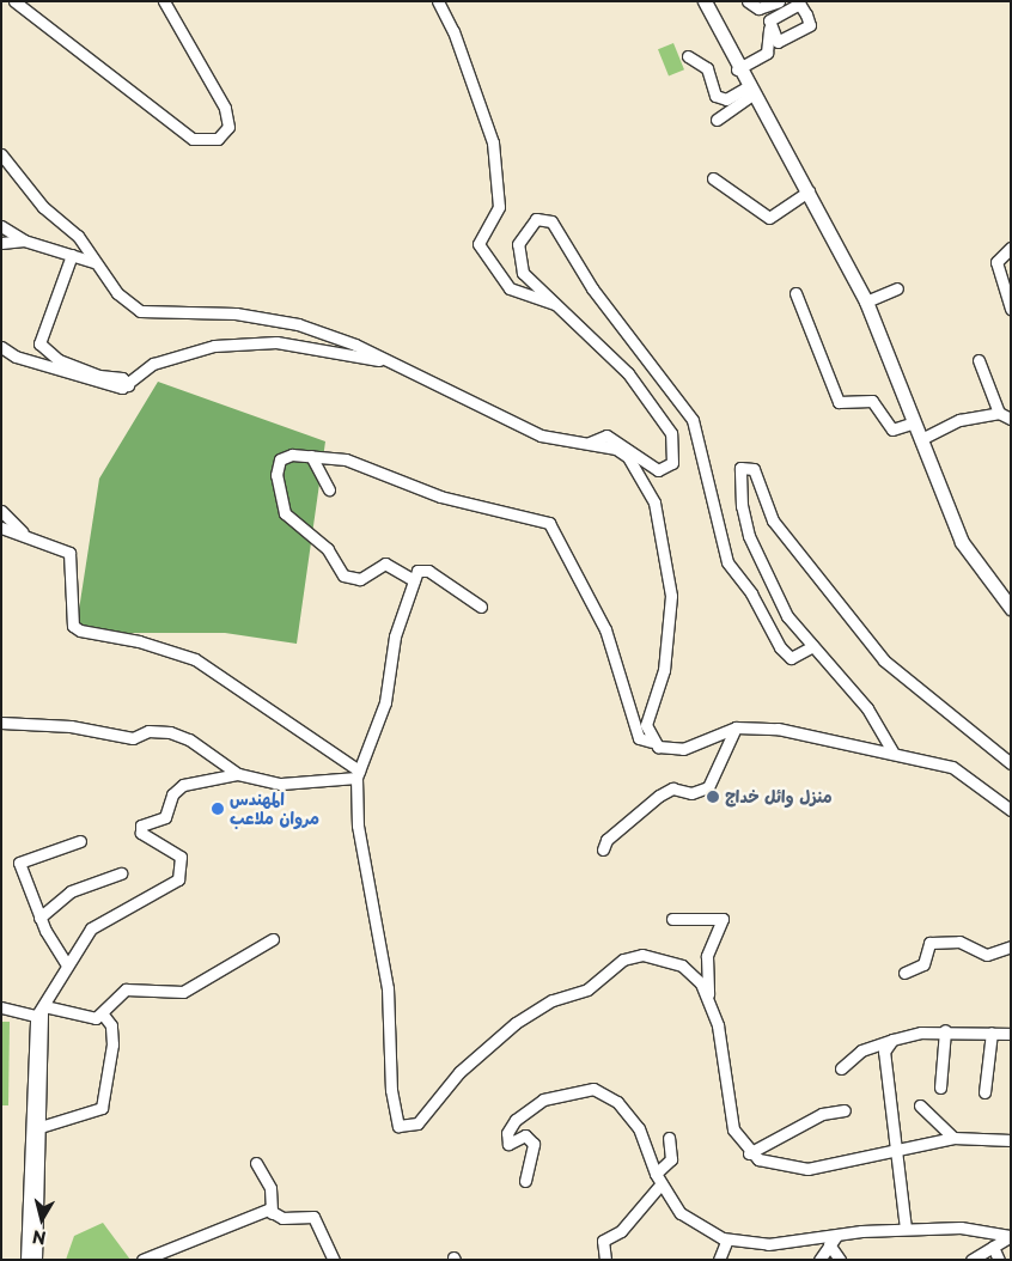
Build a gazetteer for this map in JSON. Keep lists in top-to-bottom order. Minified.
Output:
{"places":["منزل وائل خداج","المهندس مروان ملاعب"],"north":"bottom"}
